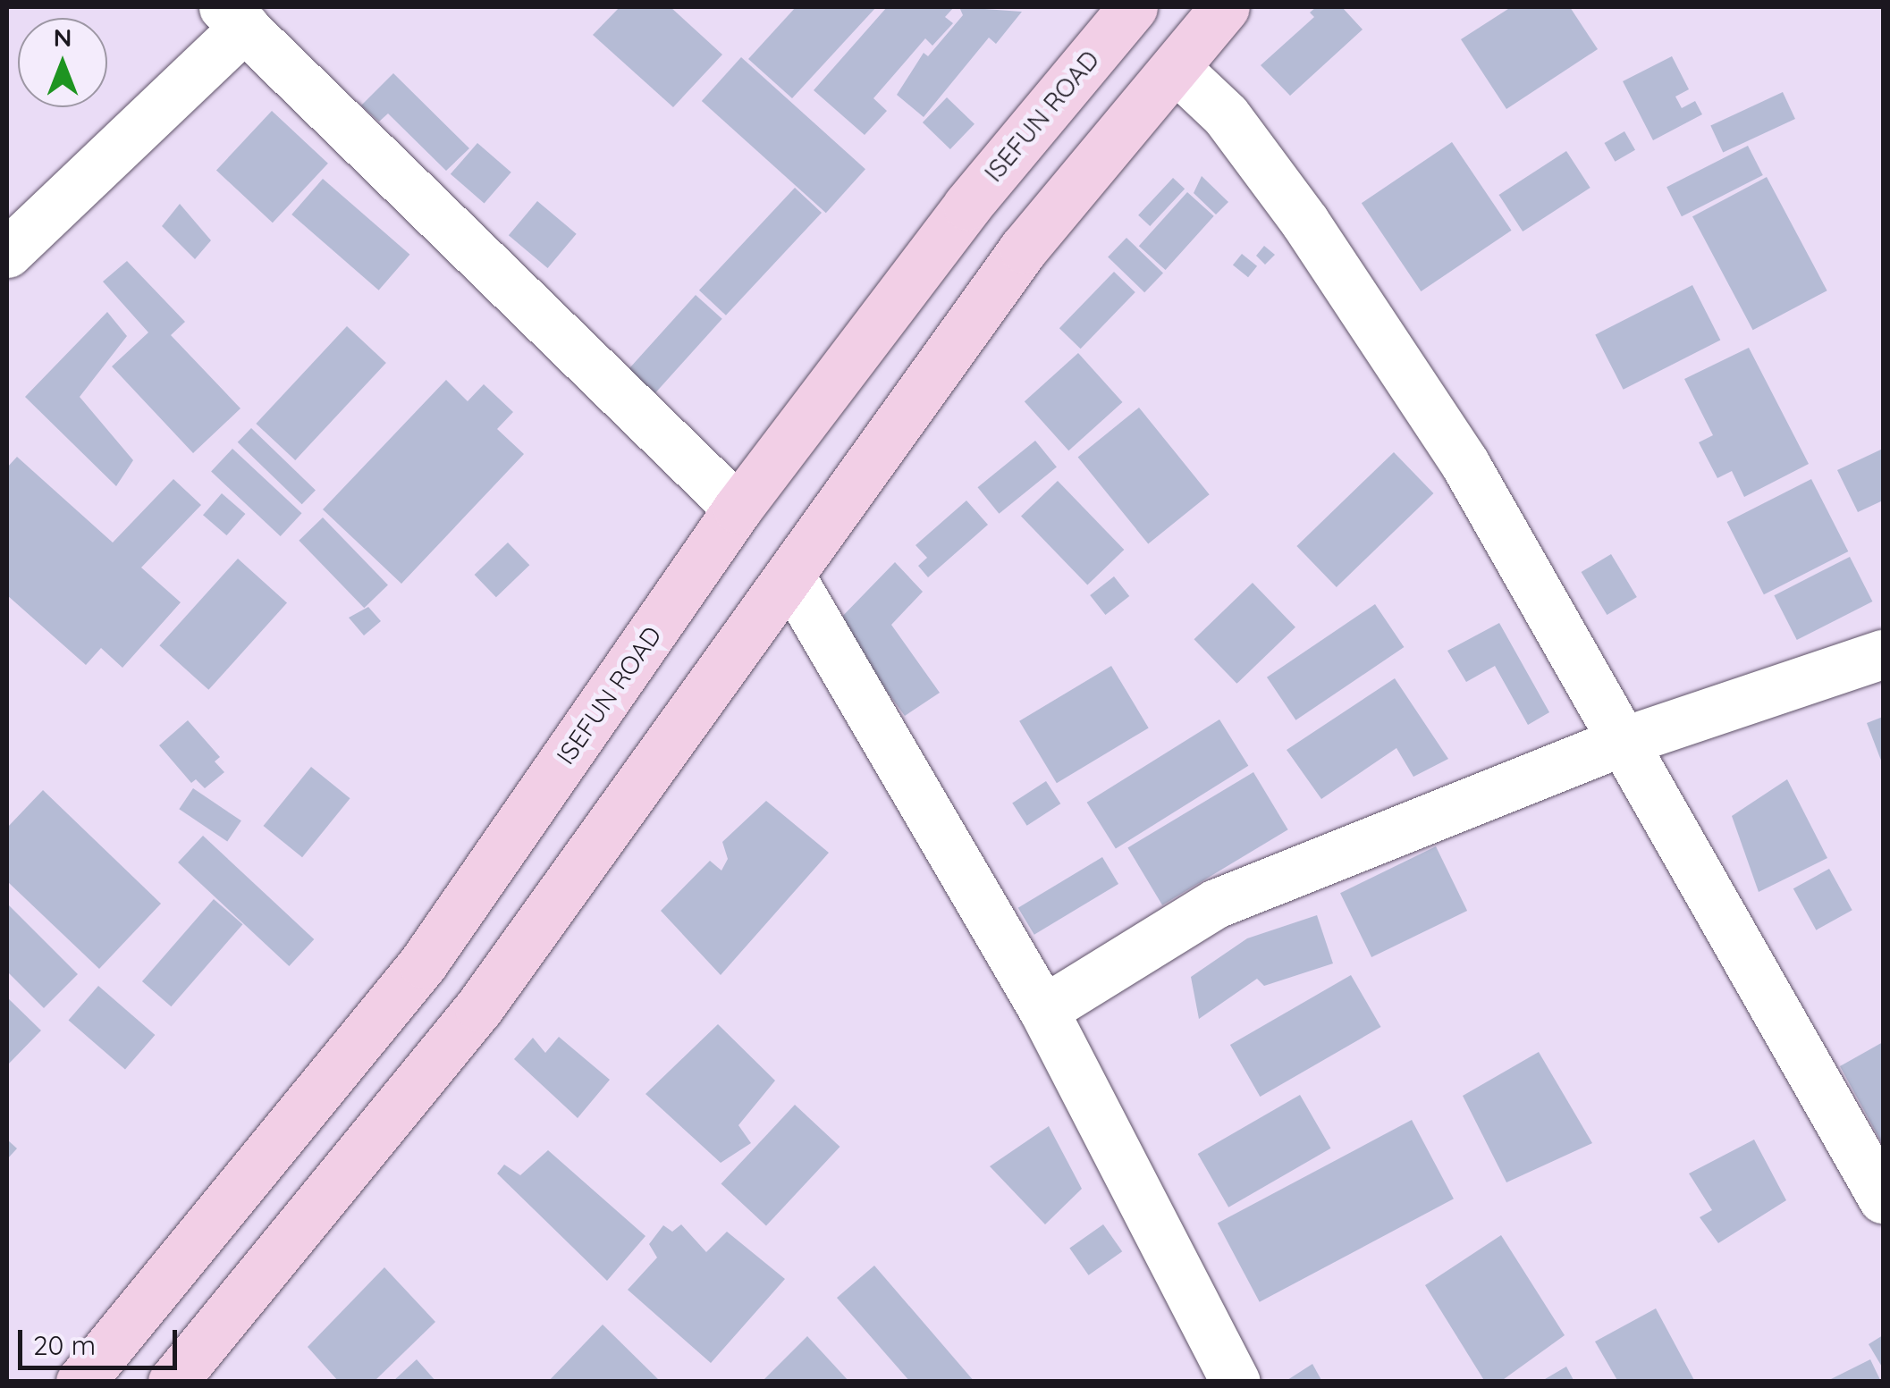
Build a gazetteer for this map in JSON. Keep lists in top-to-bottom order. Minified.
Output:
{"streets":{"street":["ISEFUN ROAD"]},"scale_bar":"20 m","north":"top"}
